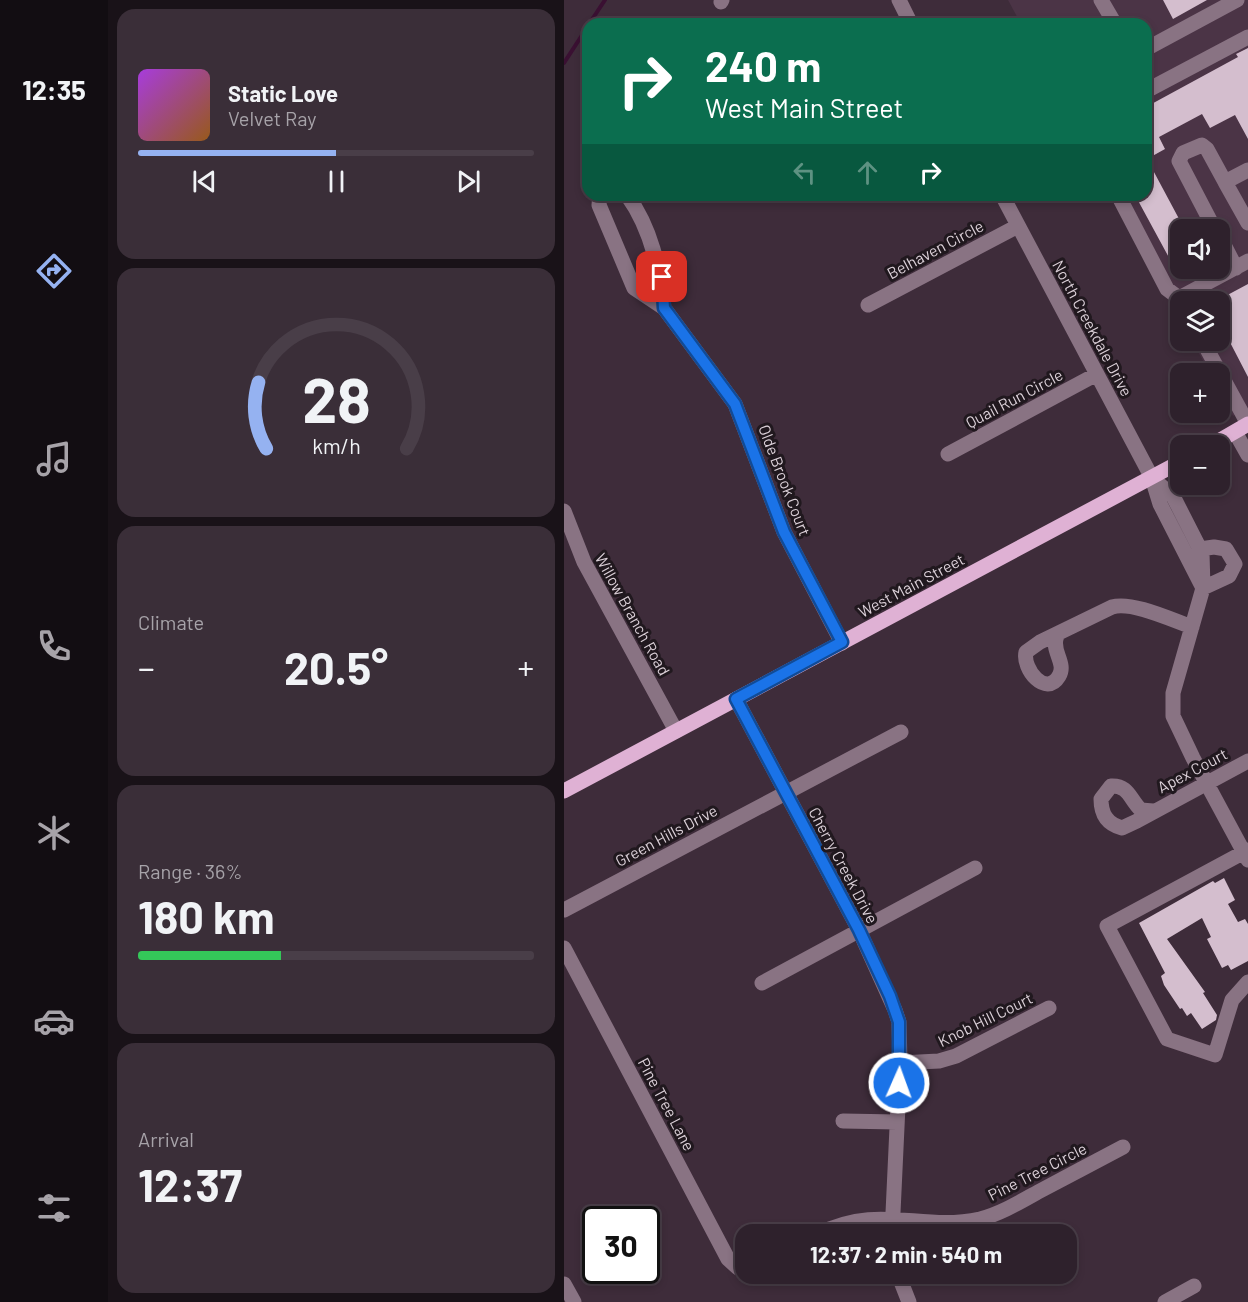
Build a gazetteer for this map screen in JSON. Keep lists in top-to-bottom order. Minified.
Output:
{"streets":{"main road":["West Main Street"],"street":["Belhaven Circle","North Creekdale Drive","Quail Run Circle","Olde Brook Court","Willow Branch Road","Apex Court","Green Hills Drive","Cherry Creek Drive","Knob Hill Court","Pine Tree Lane","Pine Tree Circle"]},"crossings":[["Belhaven Circle","North Creekdale Drive"],["North Creekdale Drive","Quail Run Circle"],["North Creekdale Drive","West Main Street"],["Olde Brook Court","West Main Street"],["West Main Street","Willow Branch Road"],["West Main Street","Cherry Creek Drive"],["Green Hills Drive","Cherry Creek Drive"],["Cherry Creek Drive","Knob Hill Court"],["Cherry Creek Drive","Pine Tree Circle"]],"page":{"tabs":"12:35","turn":["240 m","West Main Street"],"song":["Static Love","Velvet Ray"],"map_buttons":["+","−"],"tile":["Climate",["Range · 36%","180 km"],["Arrival","12:37"]],"heat":["−","20.5°","+"],"limit":"30","trip":"12:37 · 2 min · 540 m","gauge":["28","km/h"]}}
